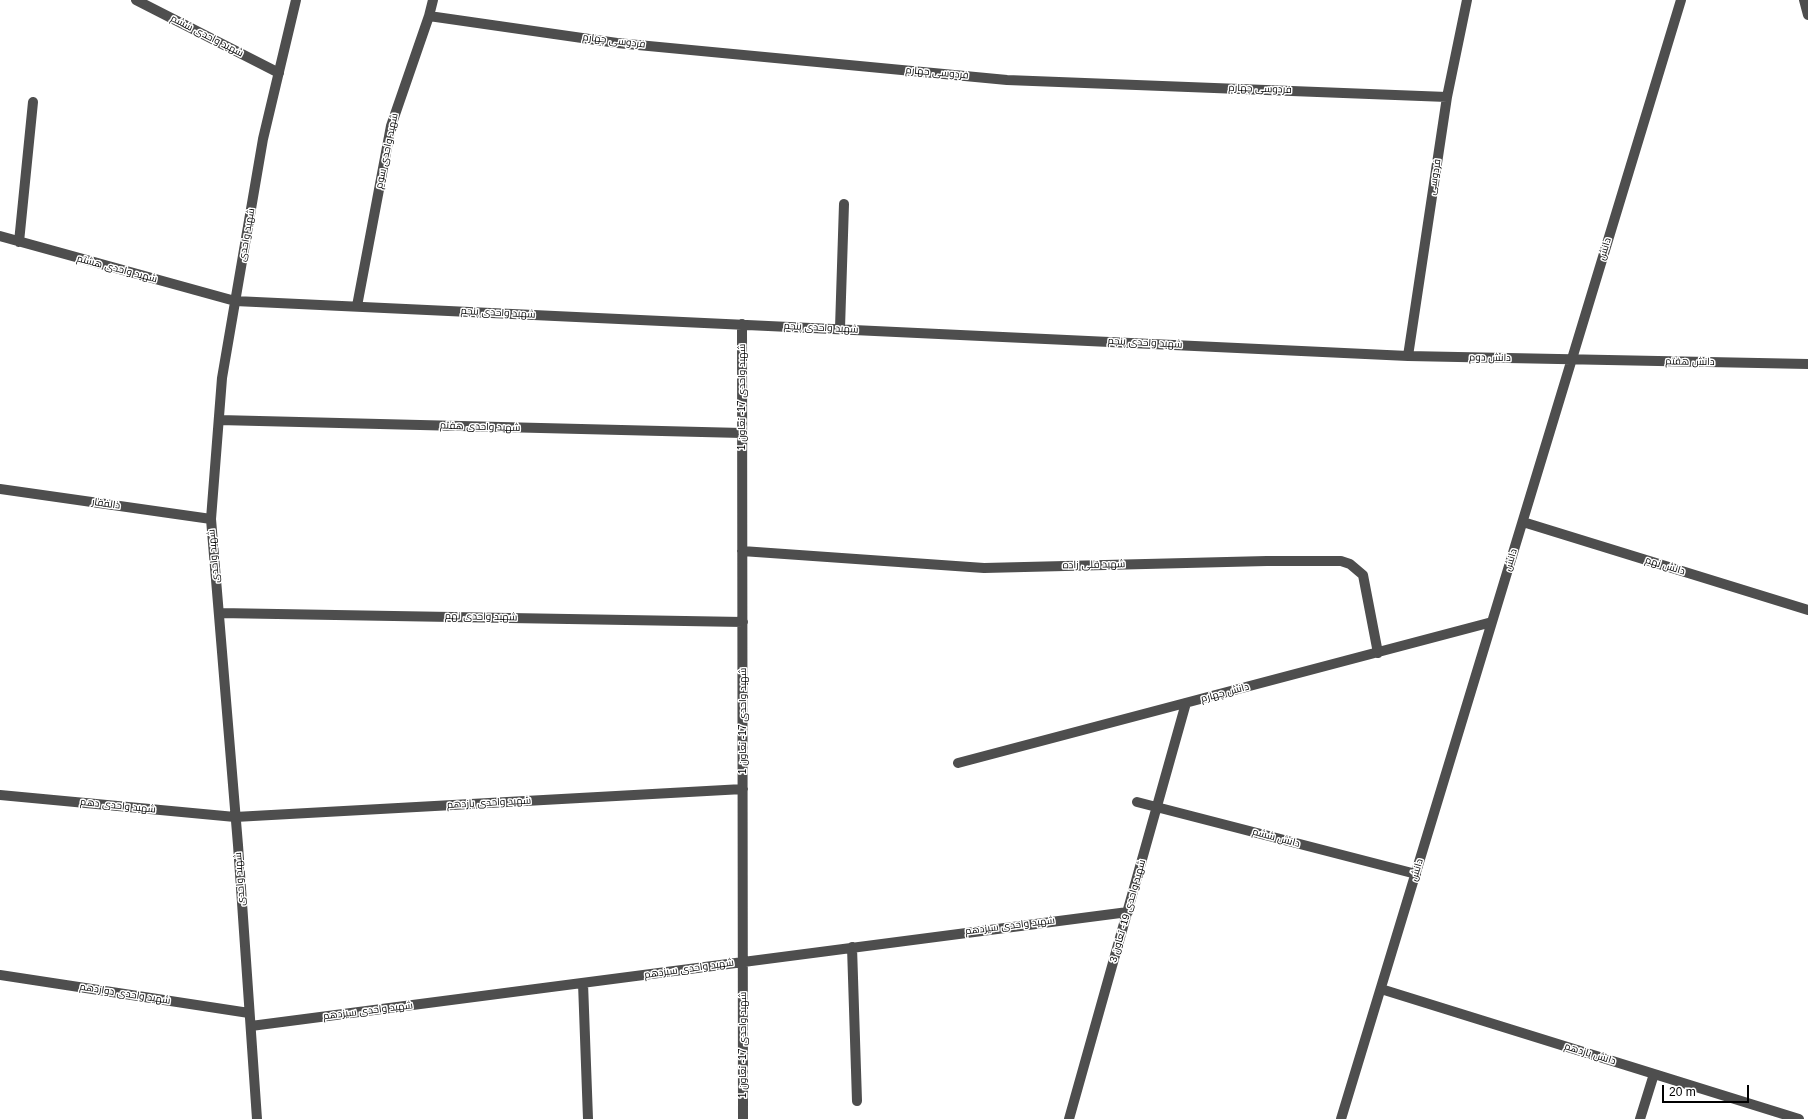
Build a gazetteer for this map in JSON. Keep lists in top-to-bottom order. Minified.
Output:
{"streets":{"street":["شهید واحدی ششم","فردوسی چهارم","شهید واحدی سوم","فردوسی","شهید واحدی","دانش","شهید واحدی هشتم","شهید واحدی پنجم","دانش دوم","دانش هفتم","شهید واحدی 17- تعاون 1","شهید واحدی هفتم","ذالفقار","شهید قلی زاده","دانش نهم","شهید واحدی نهم","دانش چهارم","شهید واحدی یازدهم","شهید واحدی دهم","دانش ششم","شهید واحدی 19- تعاون 3","شهید واحدی سیزدهم","شهید واحدی دوازدهم","دانش یازدهم"]},"crossings":[["شهید واحدی ششم","شهید واحدی"],["فردوسی چهارم","شهید واحدی سوم"],["فردوسی چهارم","فردوسی"],["شهید واحدی سوم","شهید واحدی پنجم"],["فردوسی","شهید واحدی پنجم"],["فردوسی","دانش دوم"],["شهید واحدی","شهید واحدی هشتم"],["شهید واحدی","شهید واحدی پنجم"],["شهید واحدی","شهید واحدی هفتم"],["شهید واحدی","ذالفقار"],["شهید واحدی","شهید واحدی نهم"],["شهید واحدی","شهید واحدی یازدهم"],["شهید واحدی","شهید واحدی دهم"],["شهید واحدی","شهید واحدی سیزدهم"],["شهید واحدی","شهید واحدی دوازدهم"],["دانش","دانش دوم"],["دانش","دانش هفتم"],["دانش","دانش نهم"],["دانش","دانش چهارم"],["دانش","دانش ششم"],["دانش","دانش یازدهم"],["شهید واحدی هشتم","شهید واحدی پنجم"],["شهید واحدی پنجم","دانش دوم"],["شهید واحدی پنجم","شهید واحدی 17- تعاون 1"],["دانش دوم","دانش هفتم"],["شهید واحدی 17- تعاون 1","شهید واحدی هفتم"],["شهید واحدی 17- تعاون 1","شهید قلی زاده"],["شهید واحدی 17- تعاون 1","شهید واحدی نهم"],["شهید واحدی 17- تعاون 1","شهید واحدی یازدهم"],["شهید واحدی 17- تعاون 1","شهید واحدی سیزدهم"],["شهید قلی زاده","دانش چهارم"],["دانش چهارم","شهید واحدی 19- تعاون 3"],["شهید واحدی یازدهم","شهید واحدی دهم"],["دانش ششم","شهید واحدی 19- تعاون 3"],["شهید واحدی 19- تعاون 3","شهید واحدی سیزدهم"]],"scale_bar":"20 m"}
